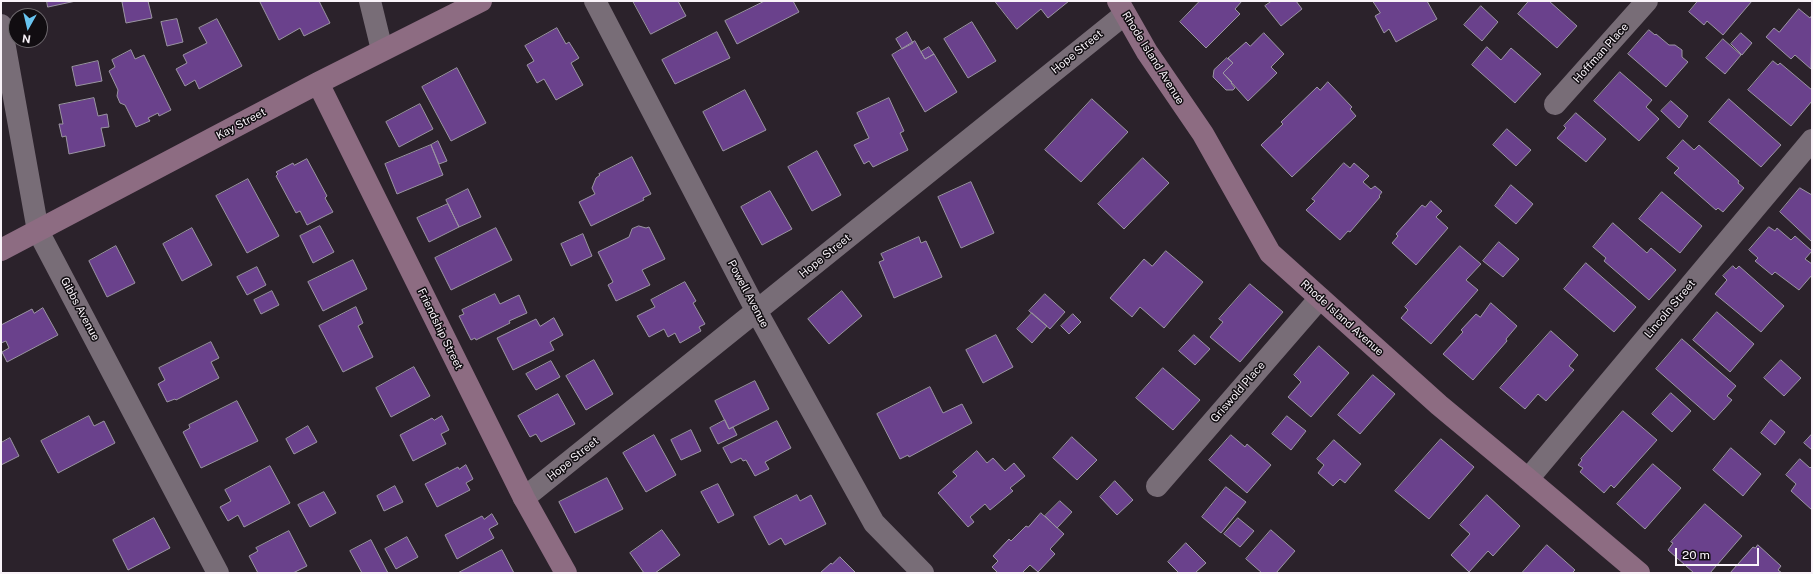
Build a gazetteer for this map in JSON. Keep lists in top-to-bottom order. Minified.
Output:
{"streets":{"street":["Hope Street","Hoffman Place","Rhode Island Avenue","Kay Street","Powell Avenue","Gibbs Avenue","Lincoln Street","Friendship Street","Griswold Place"]},"crossings":[["Hope Street","Rhode Island Avenue"],["Hope Street","Powell Avenue"],["Hope Street","Friendship Street"],["Rhode Island Avenue","Lincoln Street"],["Rhode Island Avenue","Griswold Place"],["Kay Street","Gibbs Avenue"],["Kay Street","Friendship Street"]],"scale_bar":"20 m","north":"bottom"}
